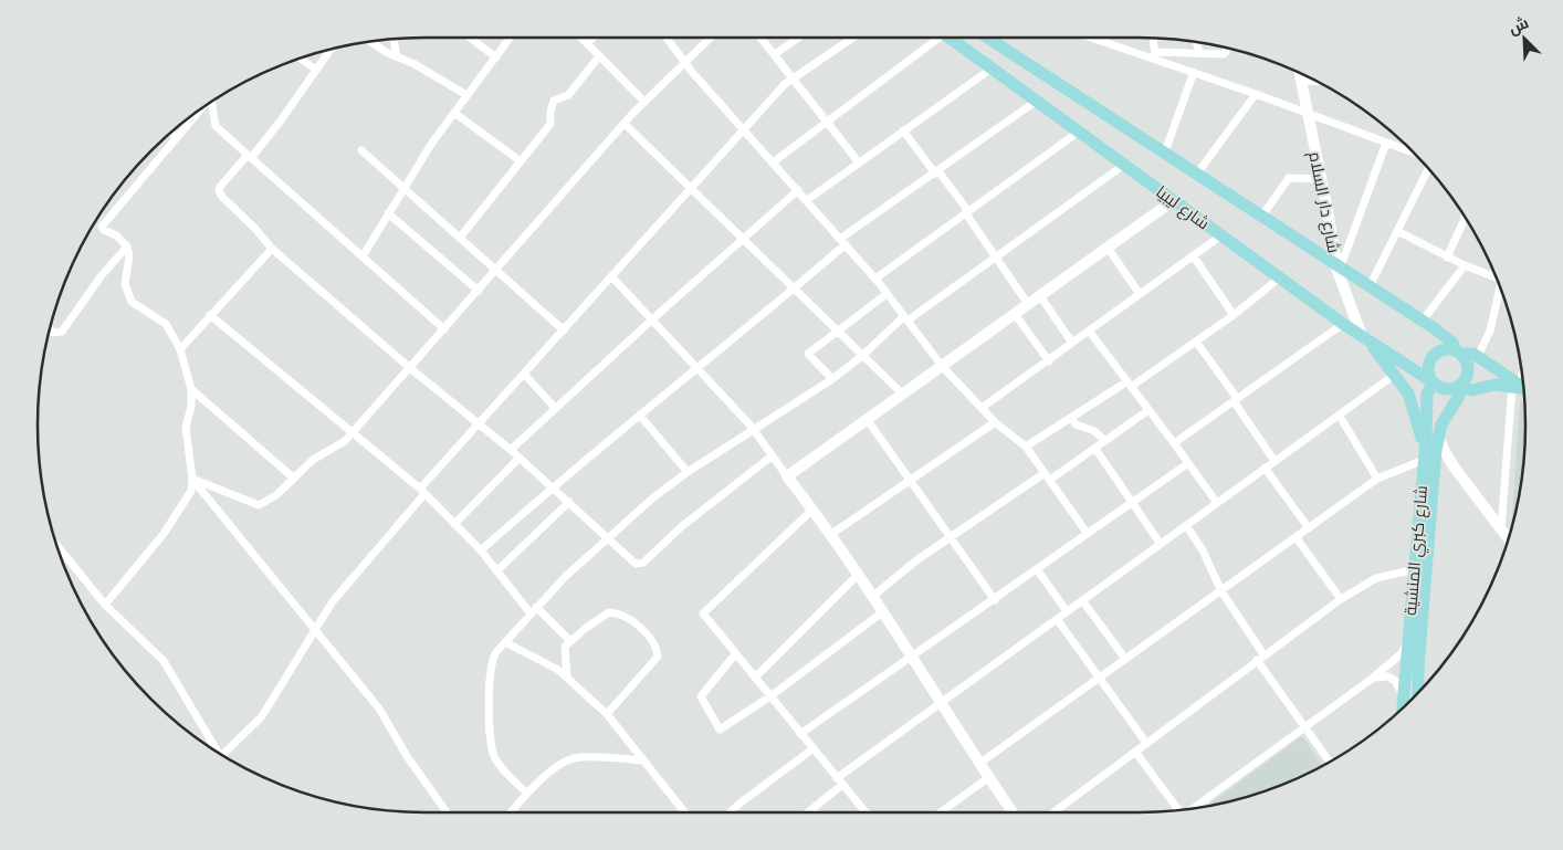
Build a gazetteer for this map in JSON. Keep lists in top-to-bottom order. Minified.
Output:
{"streets":{"main road":["شارع ليبيا","شارع كبري المنشية"],"street":["شارع دار السلام"]},"crossings":[["شارع دار السلام","شارع ليبيا"],["شارع ليبيا","شارع كبري المنشية"]],"north":"top left"}
